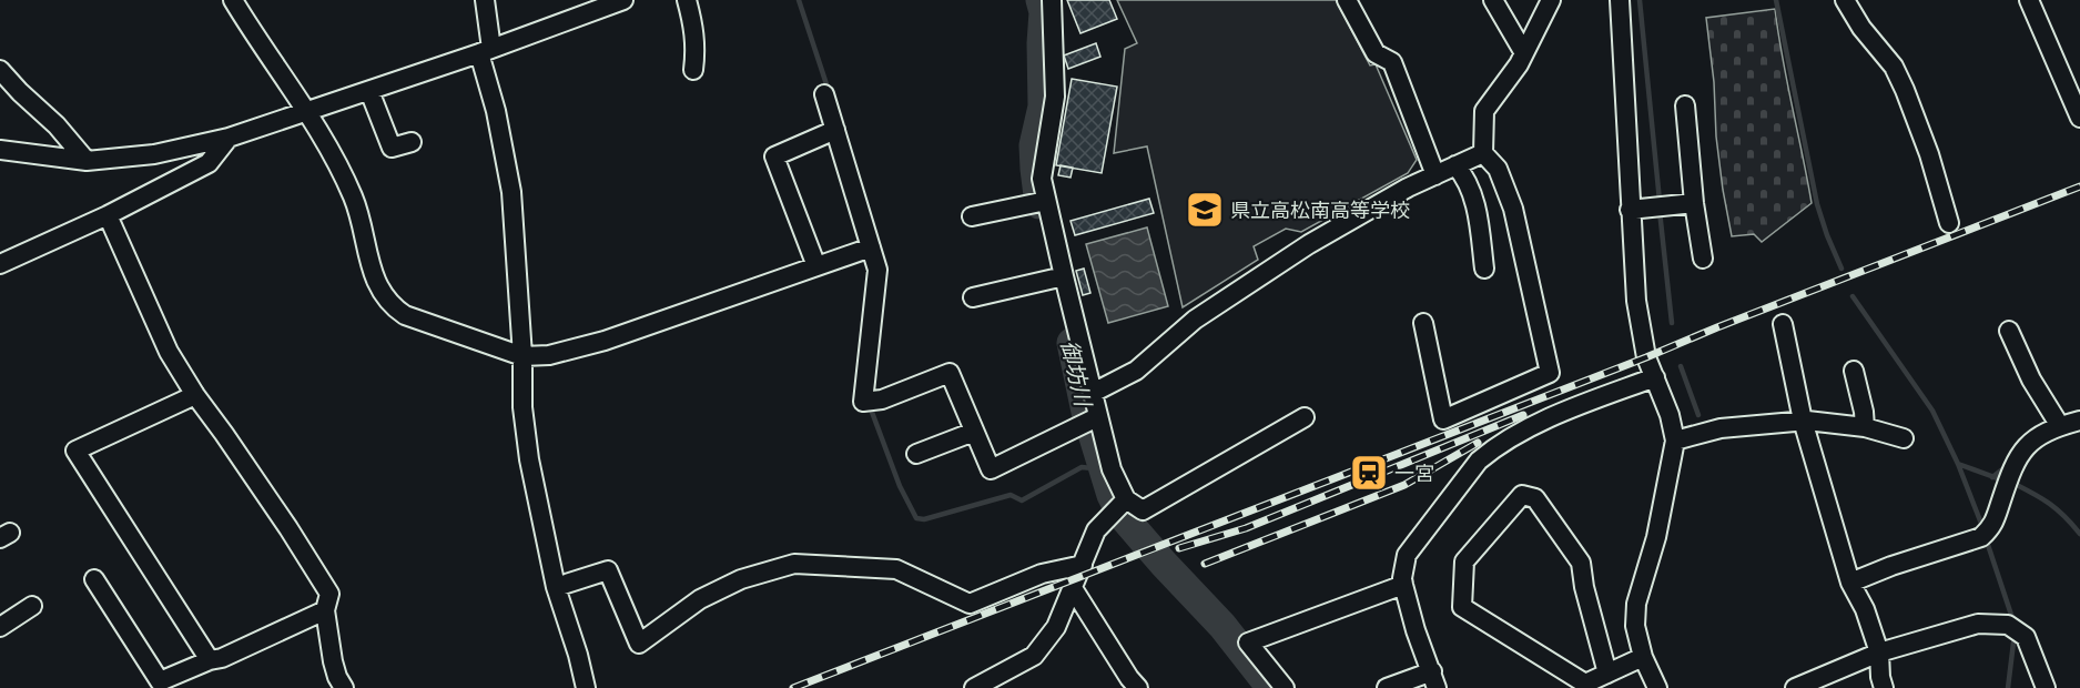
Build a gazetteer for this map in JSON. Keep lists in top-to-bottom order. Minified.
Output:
{"water":["御坊川"],"places":{"school or university":["県立高松南高等学校"],"station":["一宮"]}}
